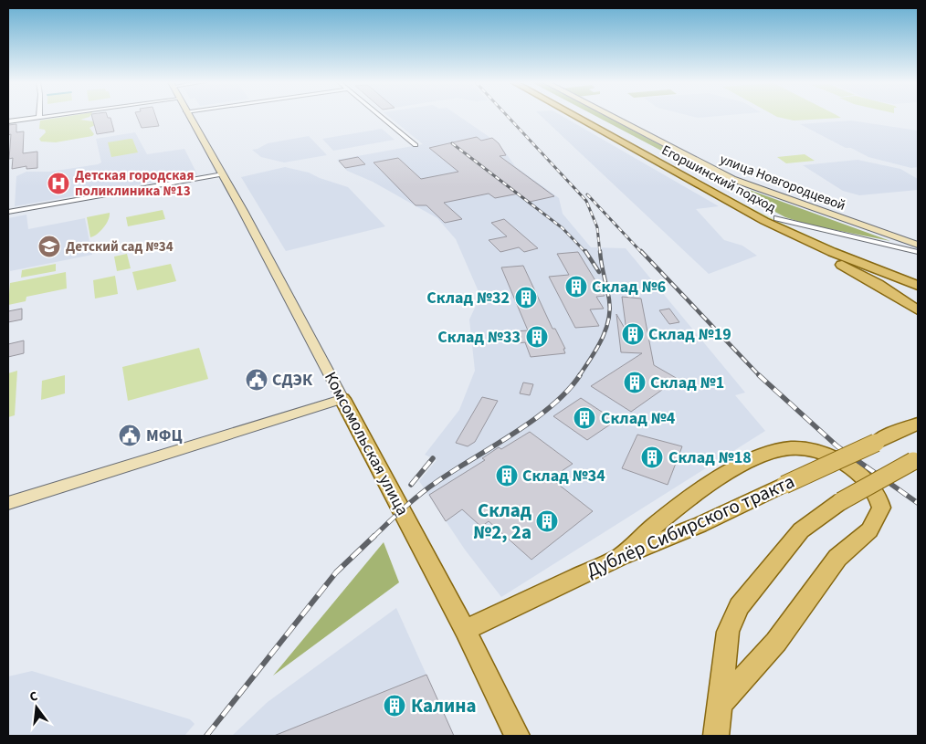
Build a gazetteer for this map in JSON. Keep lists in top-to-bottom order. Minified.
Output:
{"streets":{"main road":["Егоршинский подход","улица Новгородцевой","Комсомольская улица","Дублёр Сибирского тракта"]},"crossings":[["Комсомольская улица","Дублёр Сибирского тракта"]],"places":{"hospital":["Детская городская поликлиника №13"],"school or university":["Детский сад №34"],"building":["Склад №6","Склад №32","Склад №19","Склад №33","Склад №1","Склад №4","Склад №18","Склад №34","Склад №2, 2а","Калина"],"public building":["СДЭК","МФЦ"]},"north":"top"}
